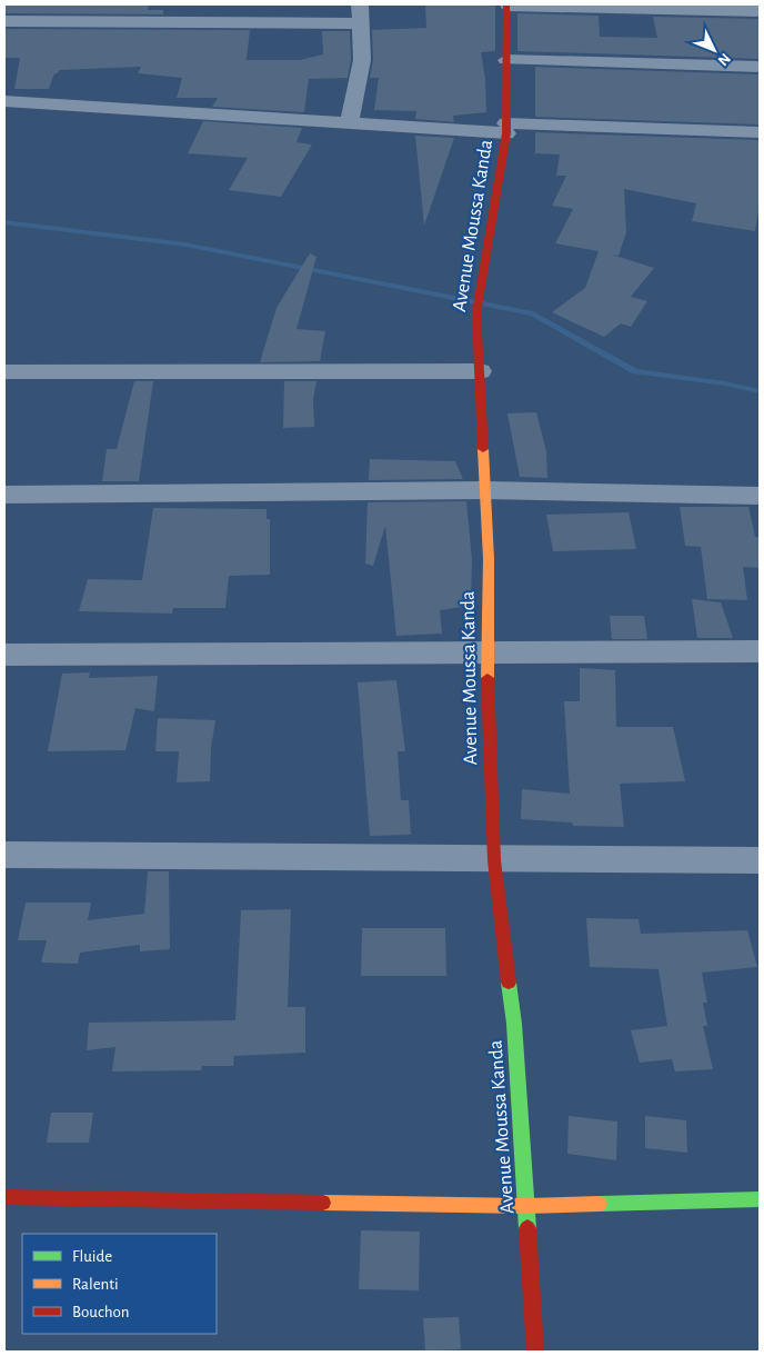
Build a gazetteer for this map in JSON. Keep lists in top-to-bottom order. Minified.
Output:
{"streets":{"street":["Avenue Moussa Kanda"]},"legend":["Fluide","Ralenti","Bouchon"],"north":"bottom right"}
